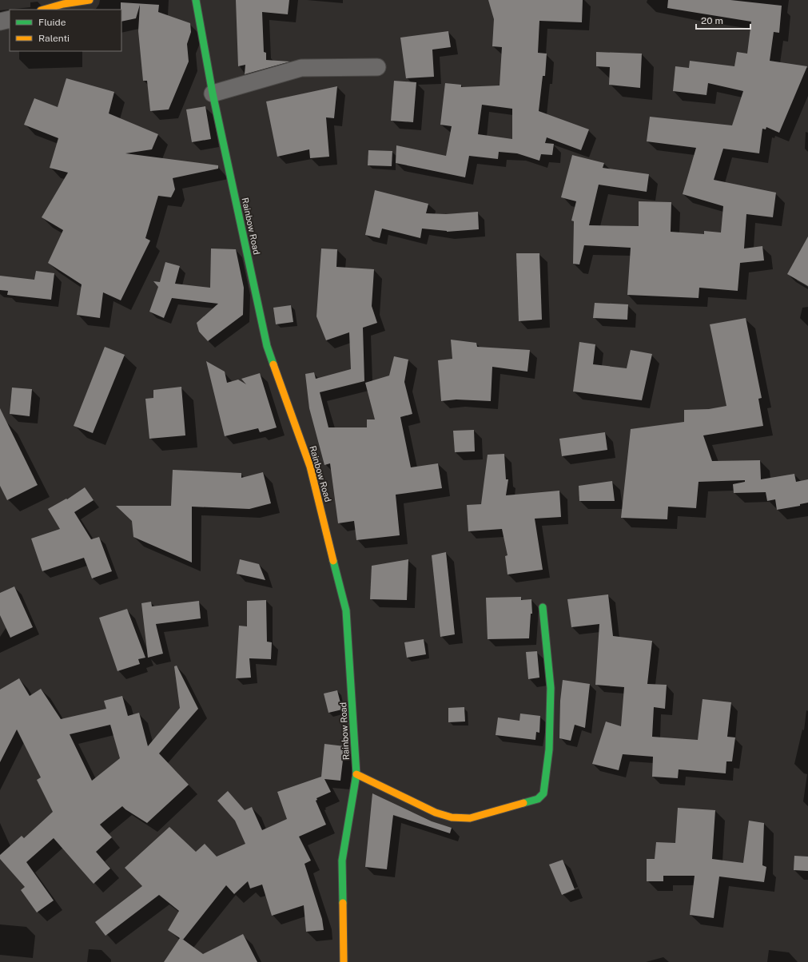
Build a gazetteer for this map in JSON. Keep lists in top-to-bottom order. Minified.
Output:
{"streets":{"street":["Rainbow Road"]},"legend":["Fluide","Ralenti"],"scale_bar":"20 m"}
